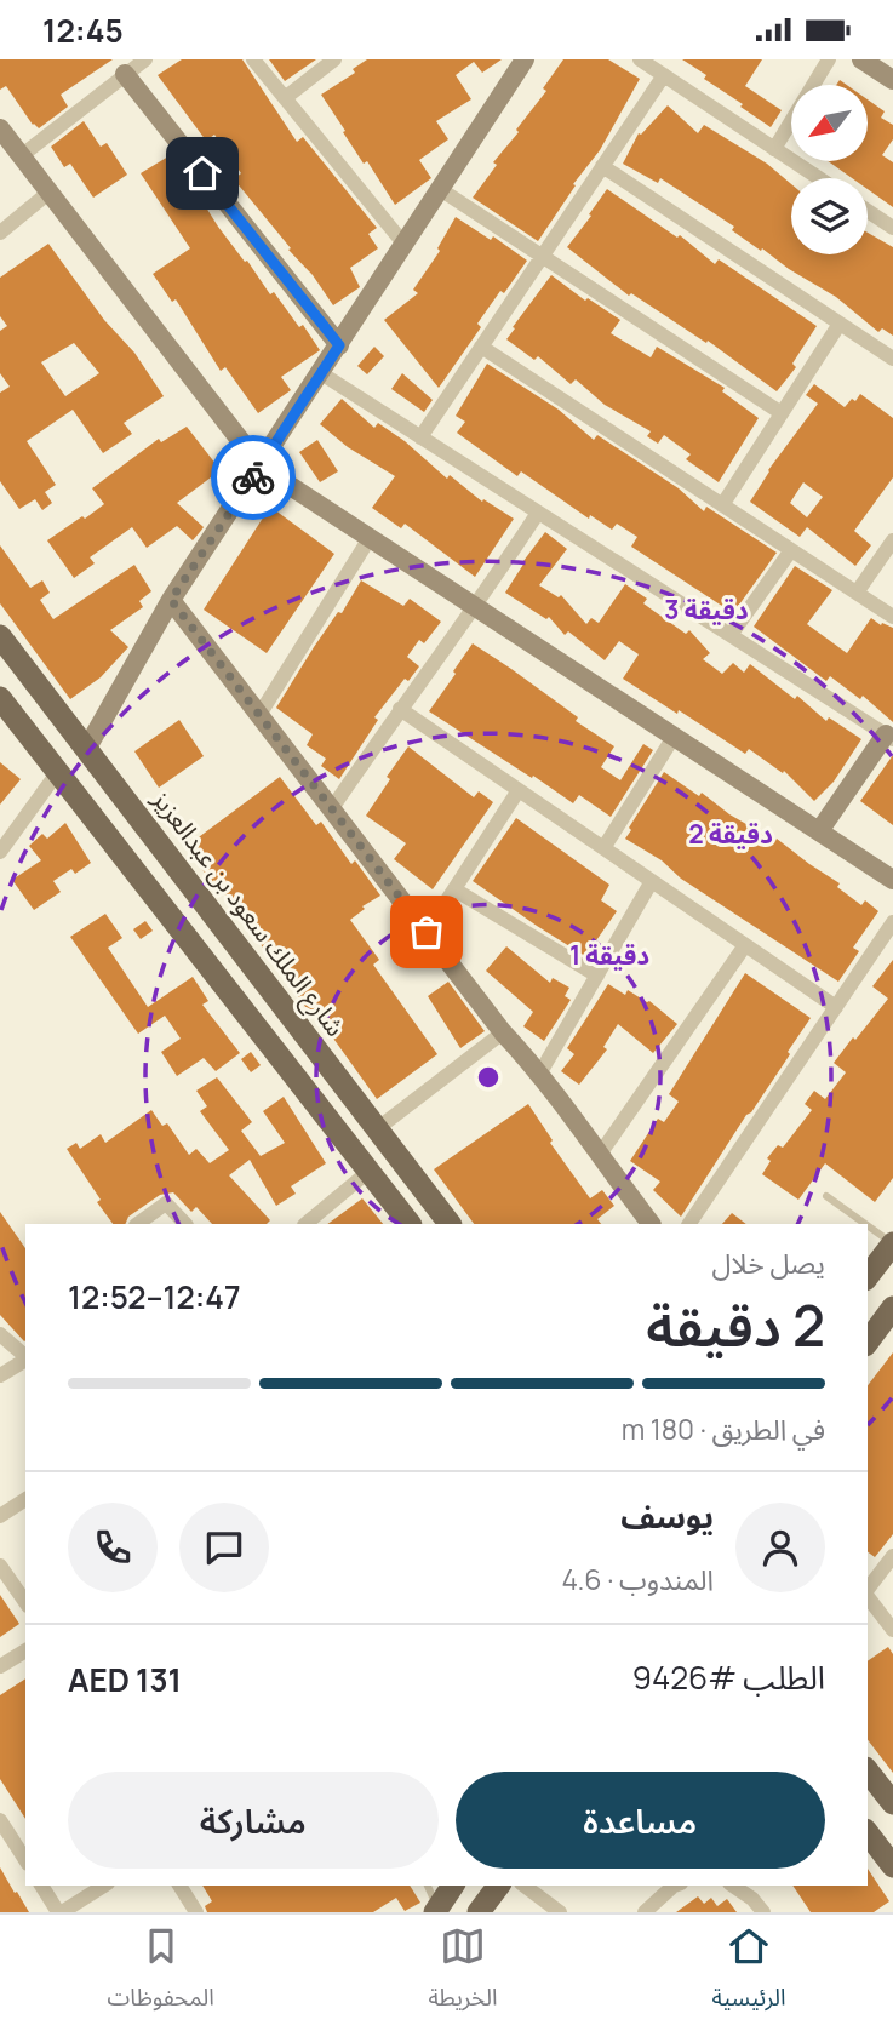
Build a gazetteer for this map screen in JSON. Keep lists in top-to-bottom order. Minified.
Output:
{"streets":{"main road":["شارع الملك سعود بن عبدالعزيز"]},"north":"bottom left","page":{"status":"12:45","heading":["2 دقيقة","يصل خلال","12:47–12:52"],"panel":["يوسف","المندوب · 4.6","الطلب #9426","AED 131"],"bar":"في الطريق · 180 m","buttons":["مساعدة","مشاركة"],"tabs":["الرئيسية","الخريطة","المحفوظات"]},"rings":["3 دقيقة","2 دقيقة","1 دقيقة"]}
